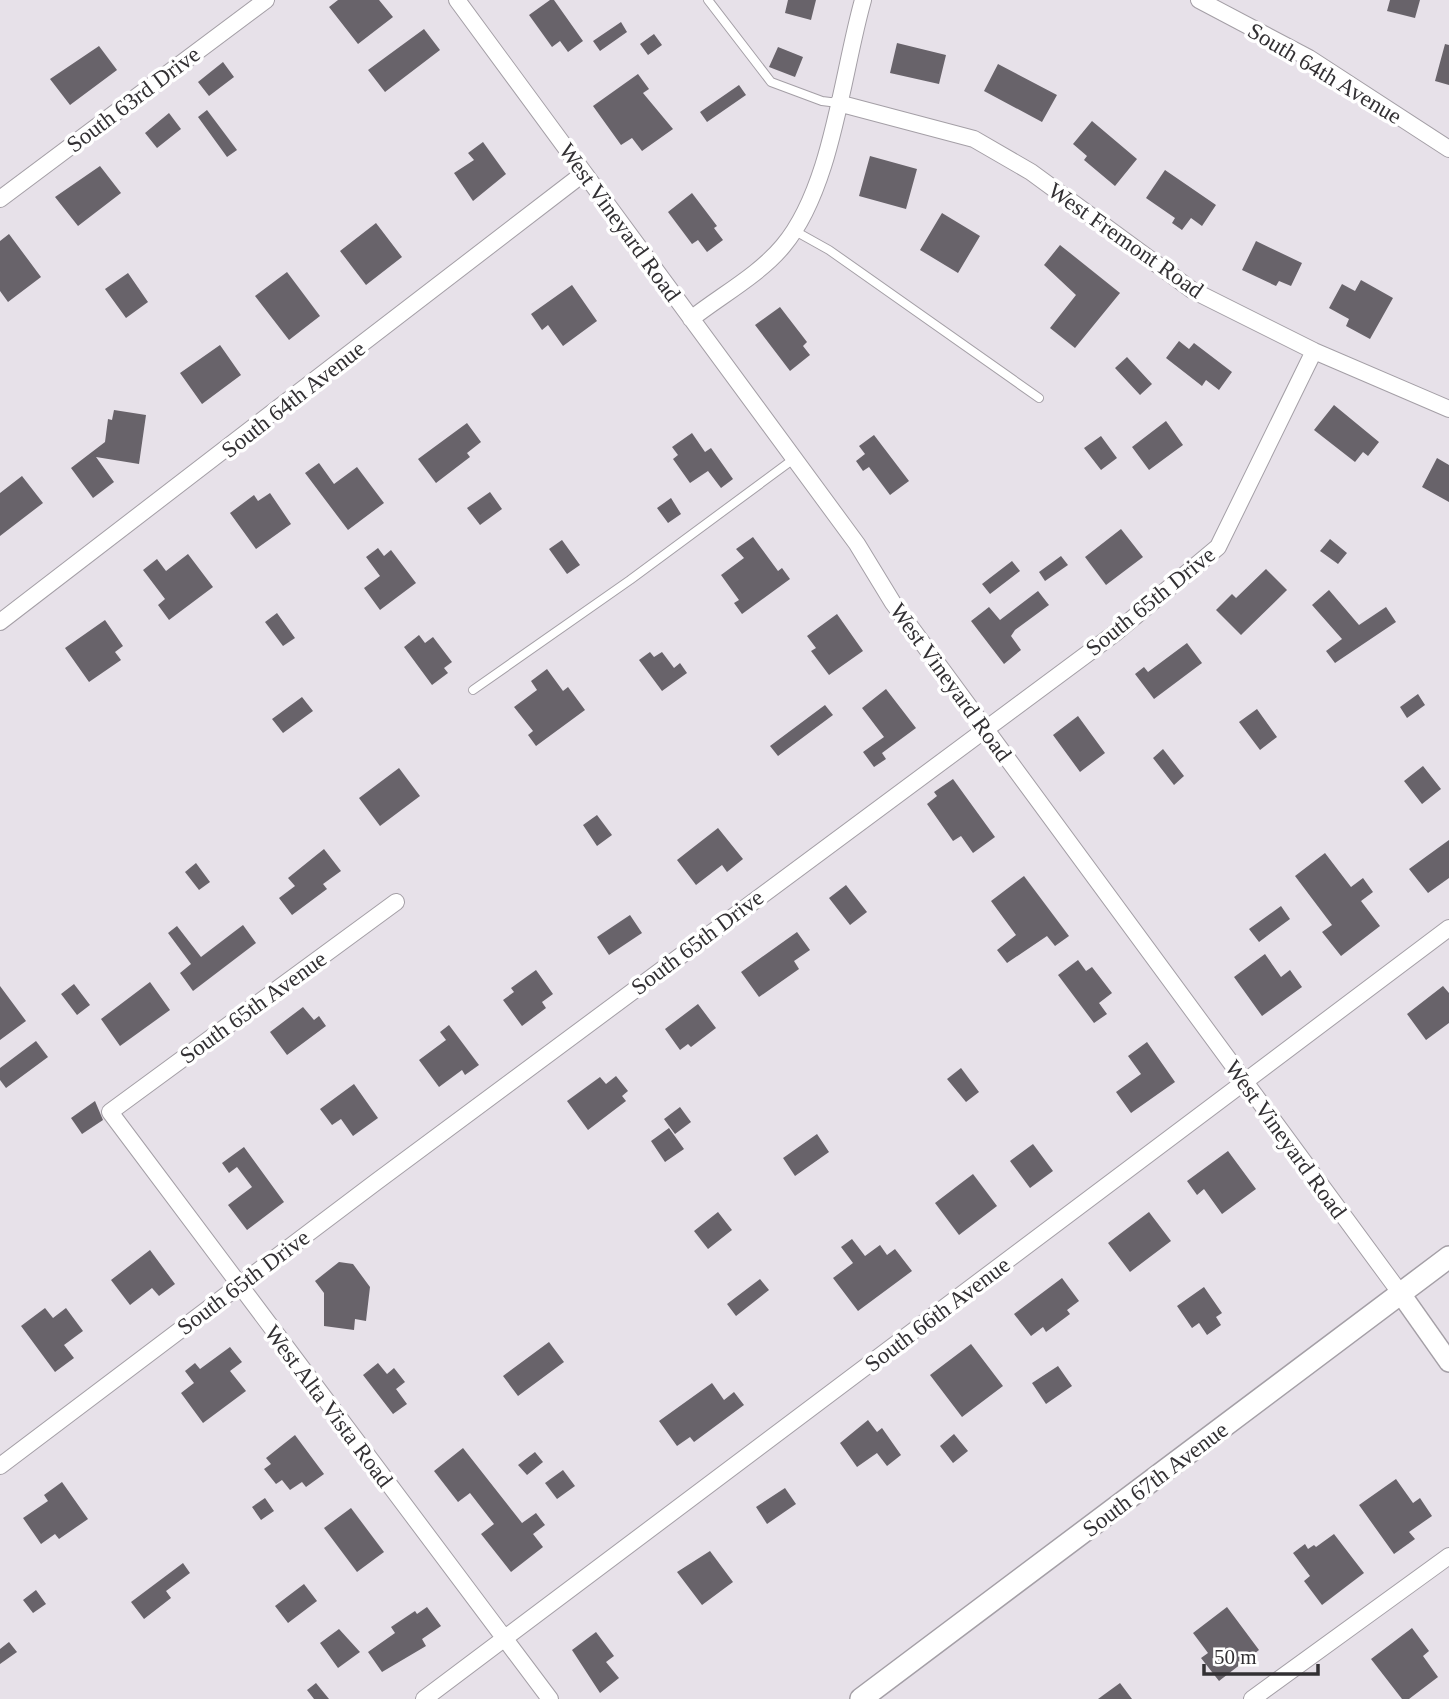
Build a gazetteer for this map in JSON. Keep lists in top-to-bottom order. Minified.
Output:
{"streets":{"main road":["South 67th Avenue"],"street":["South 64th Avenue","South 63rd Drive","West Vineyard Road","West Fremont Road","South 65th Drive","South 65th Avenue","South 66th Avenue","West Alta Vista Road"]},"crossings":[["South 64th Avenue","West Vineyard Road"],["West Vineyard Road","South 65th Drive"],["West Vineyard Road","South 66th Avenue"],["West Vineyard Road","South 67th Avenue"],["West Fremont Road","South 65th Drive"],["South 65th Drive","West Alta Vista Road"],["South 65th Avenue","West Alta Vista Road"],["South 66th Avenue","West Alta Vista Road"]],"scale_bar":"50 m"}
